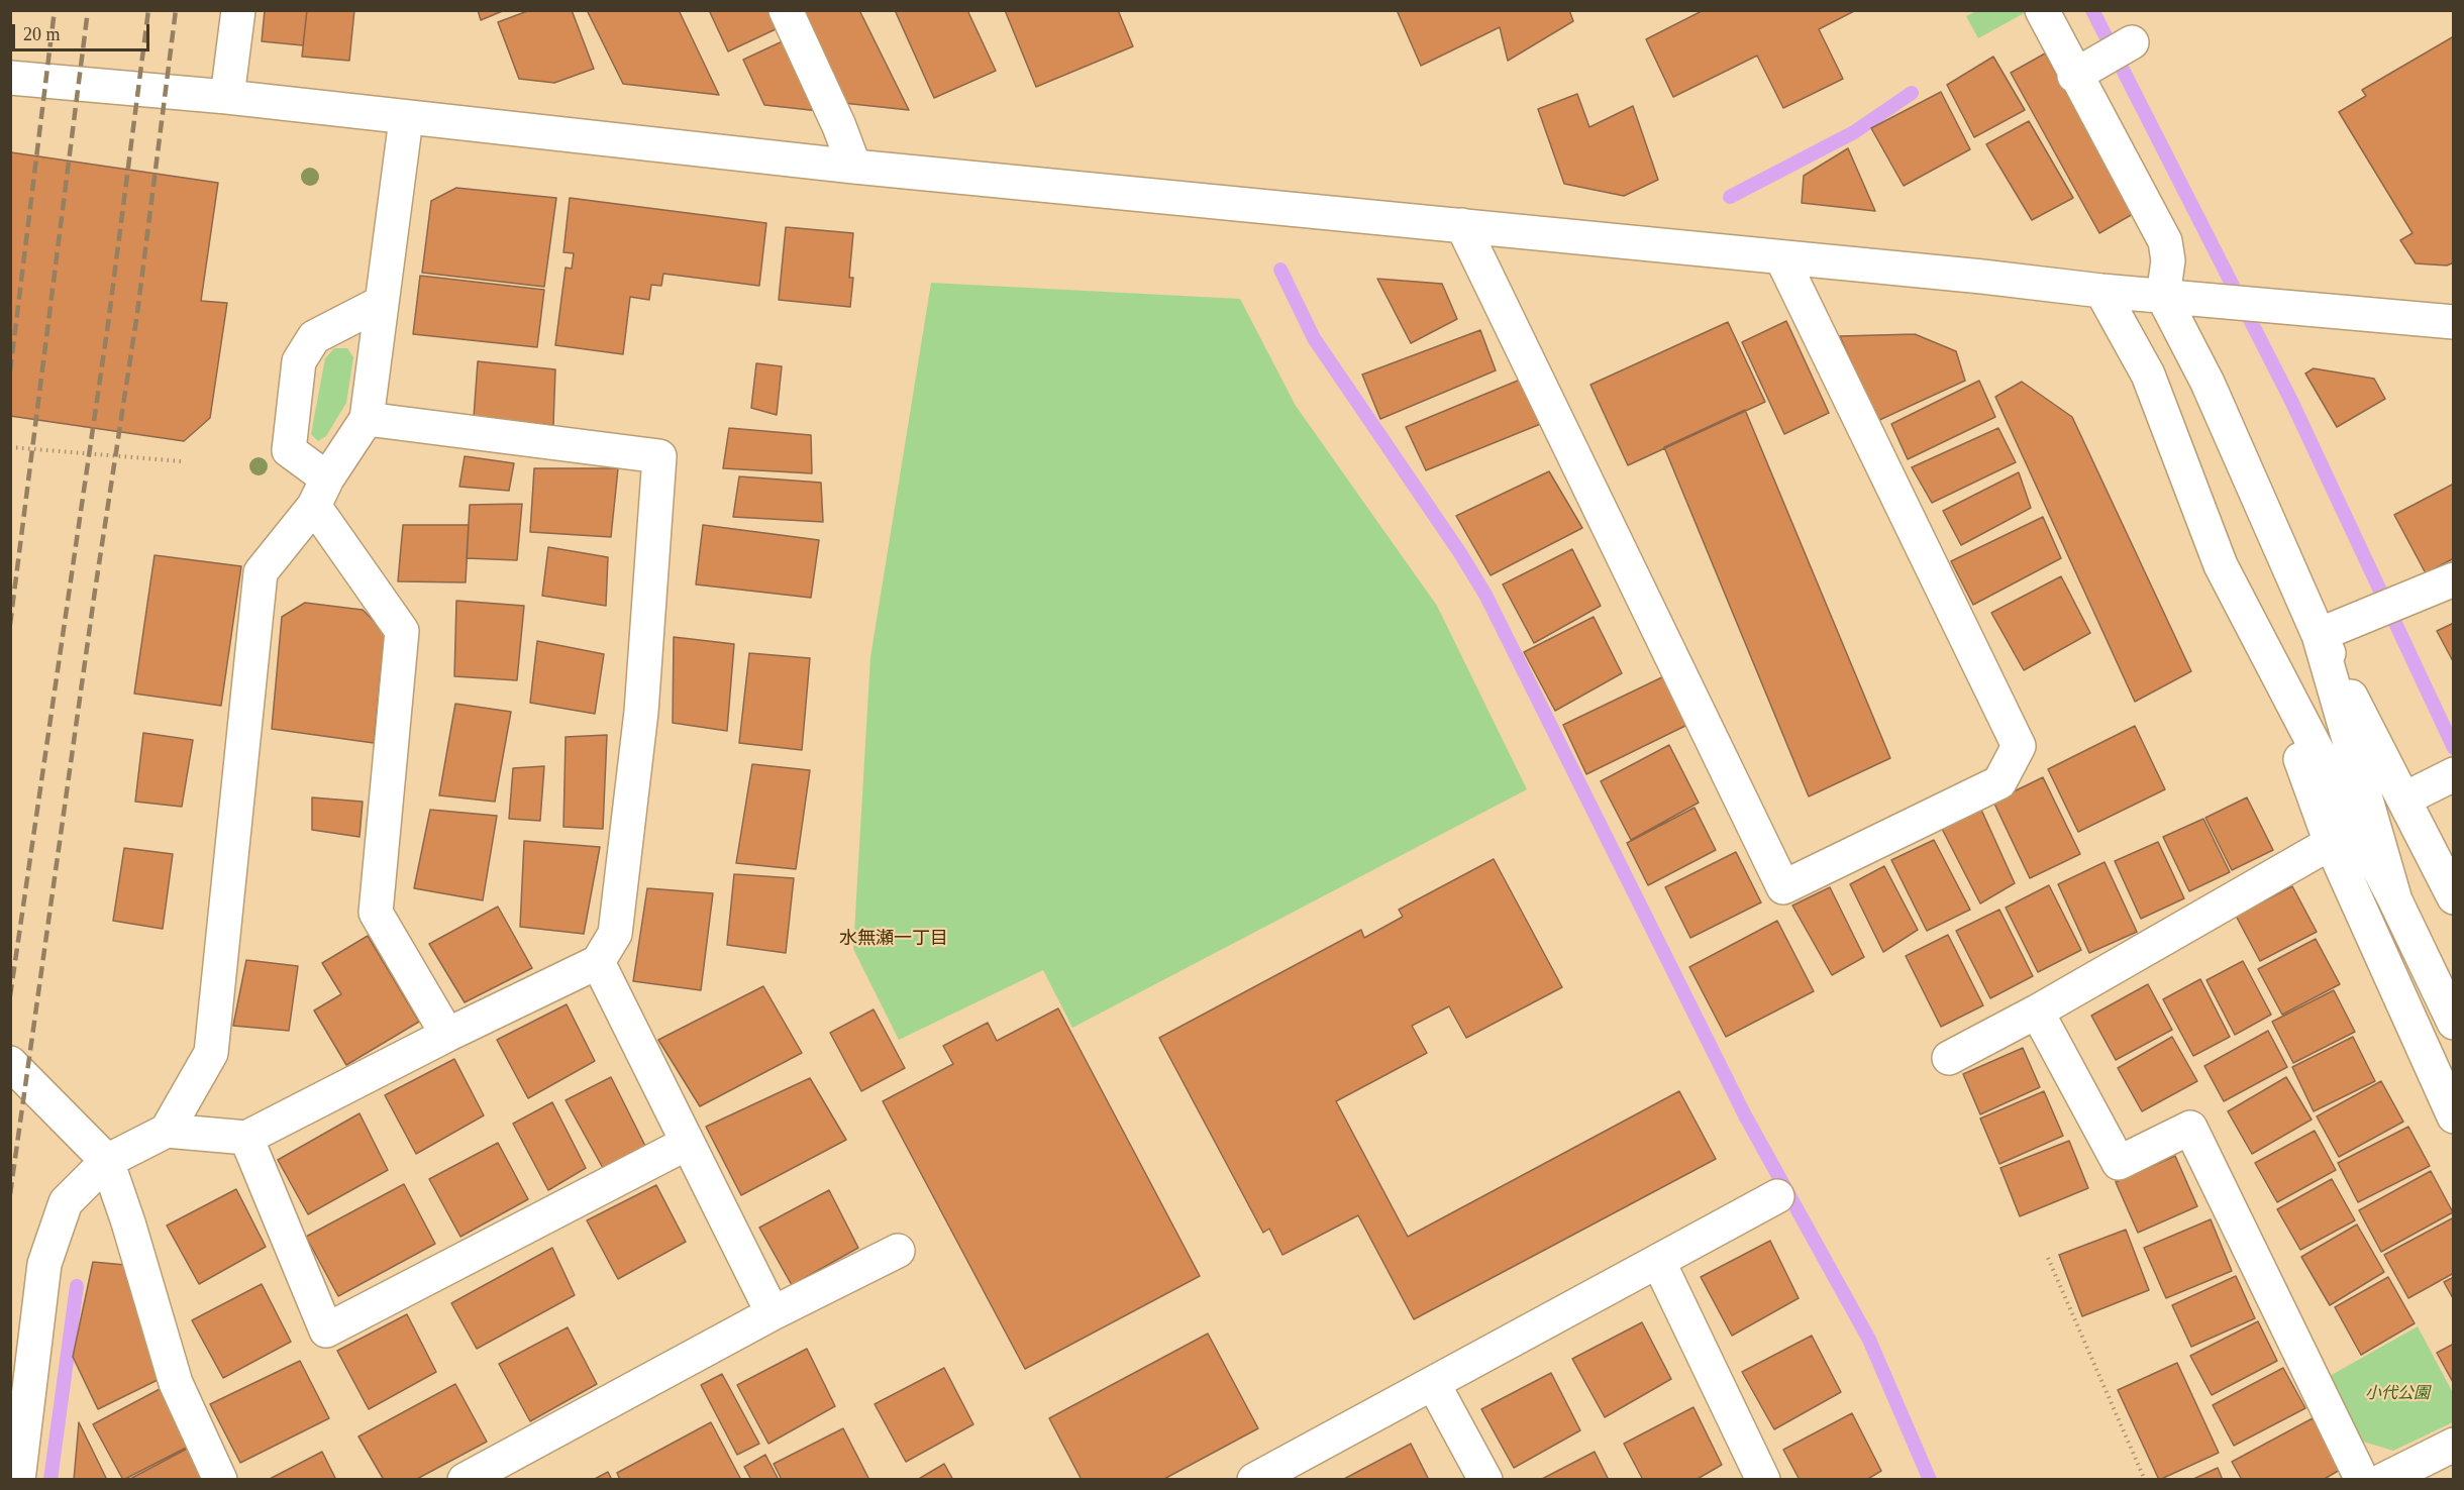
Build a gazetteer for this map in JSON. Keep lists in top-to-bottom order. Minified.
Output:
{"districts":["水無瀬一丁目"],"parks":["小代公園"],"scale_bar":"20 m"}
